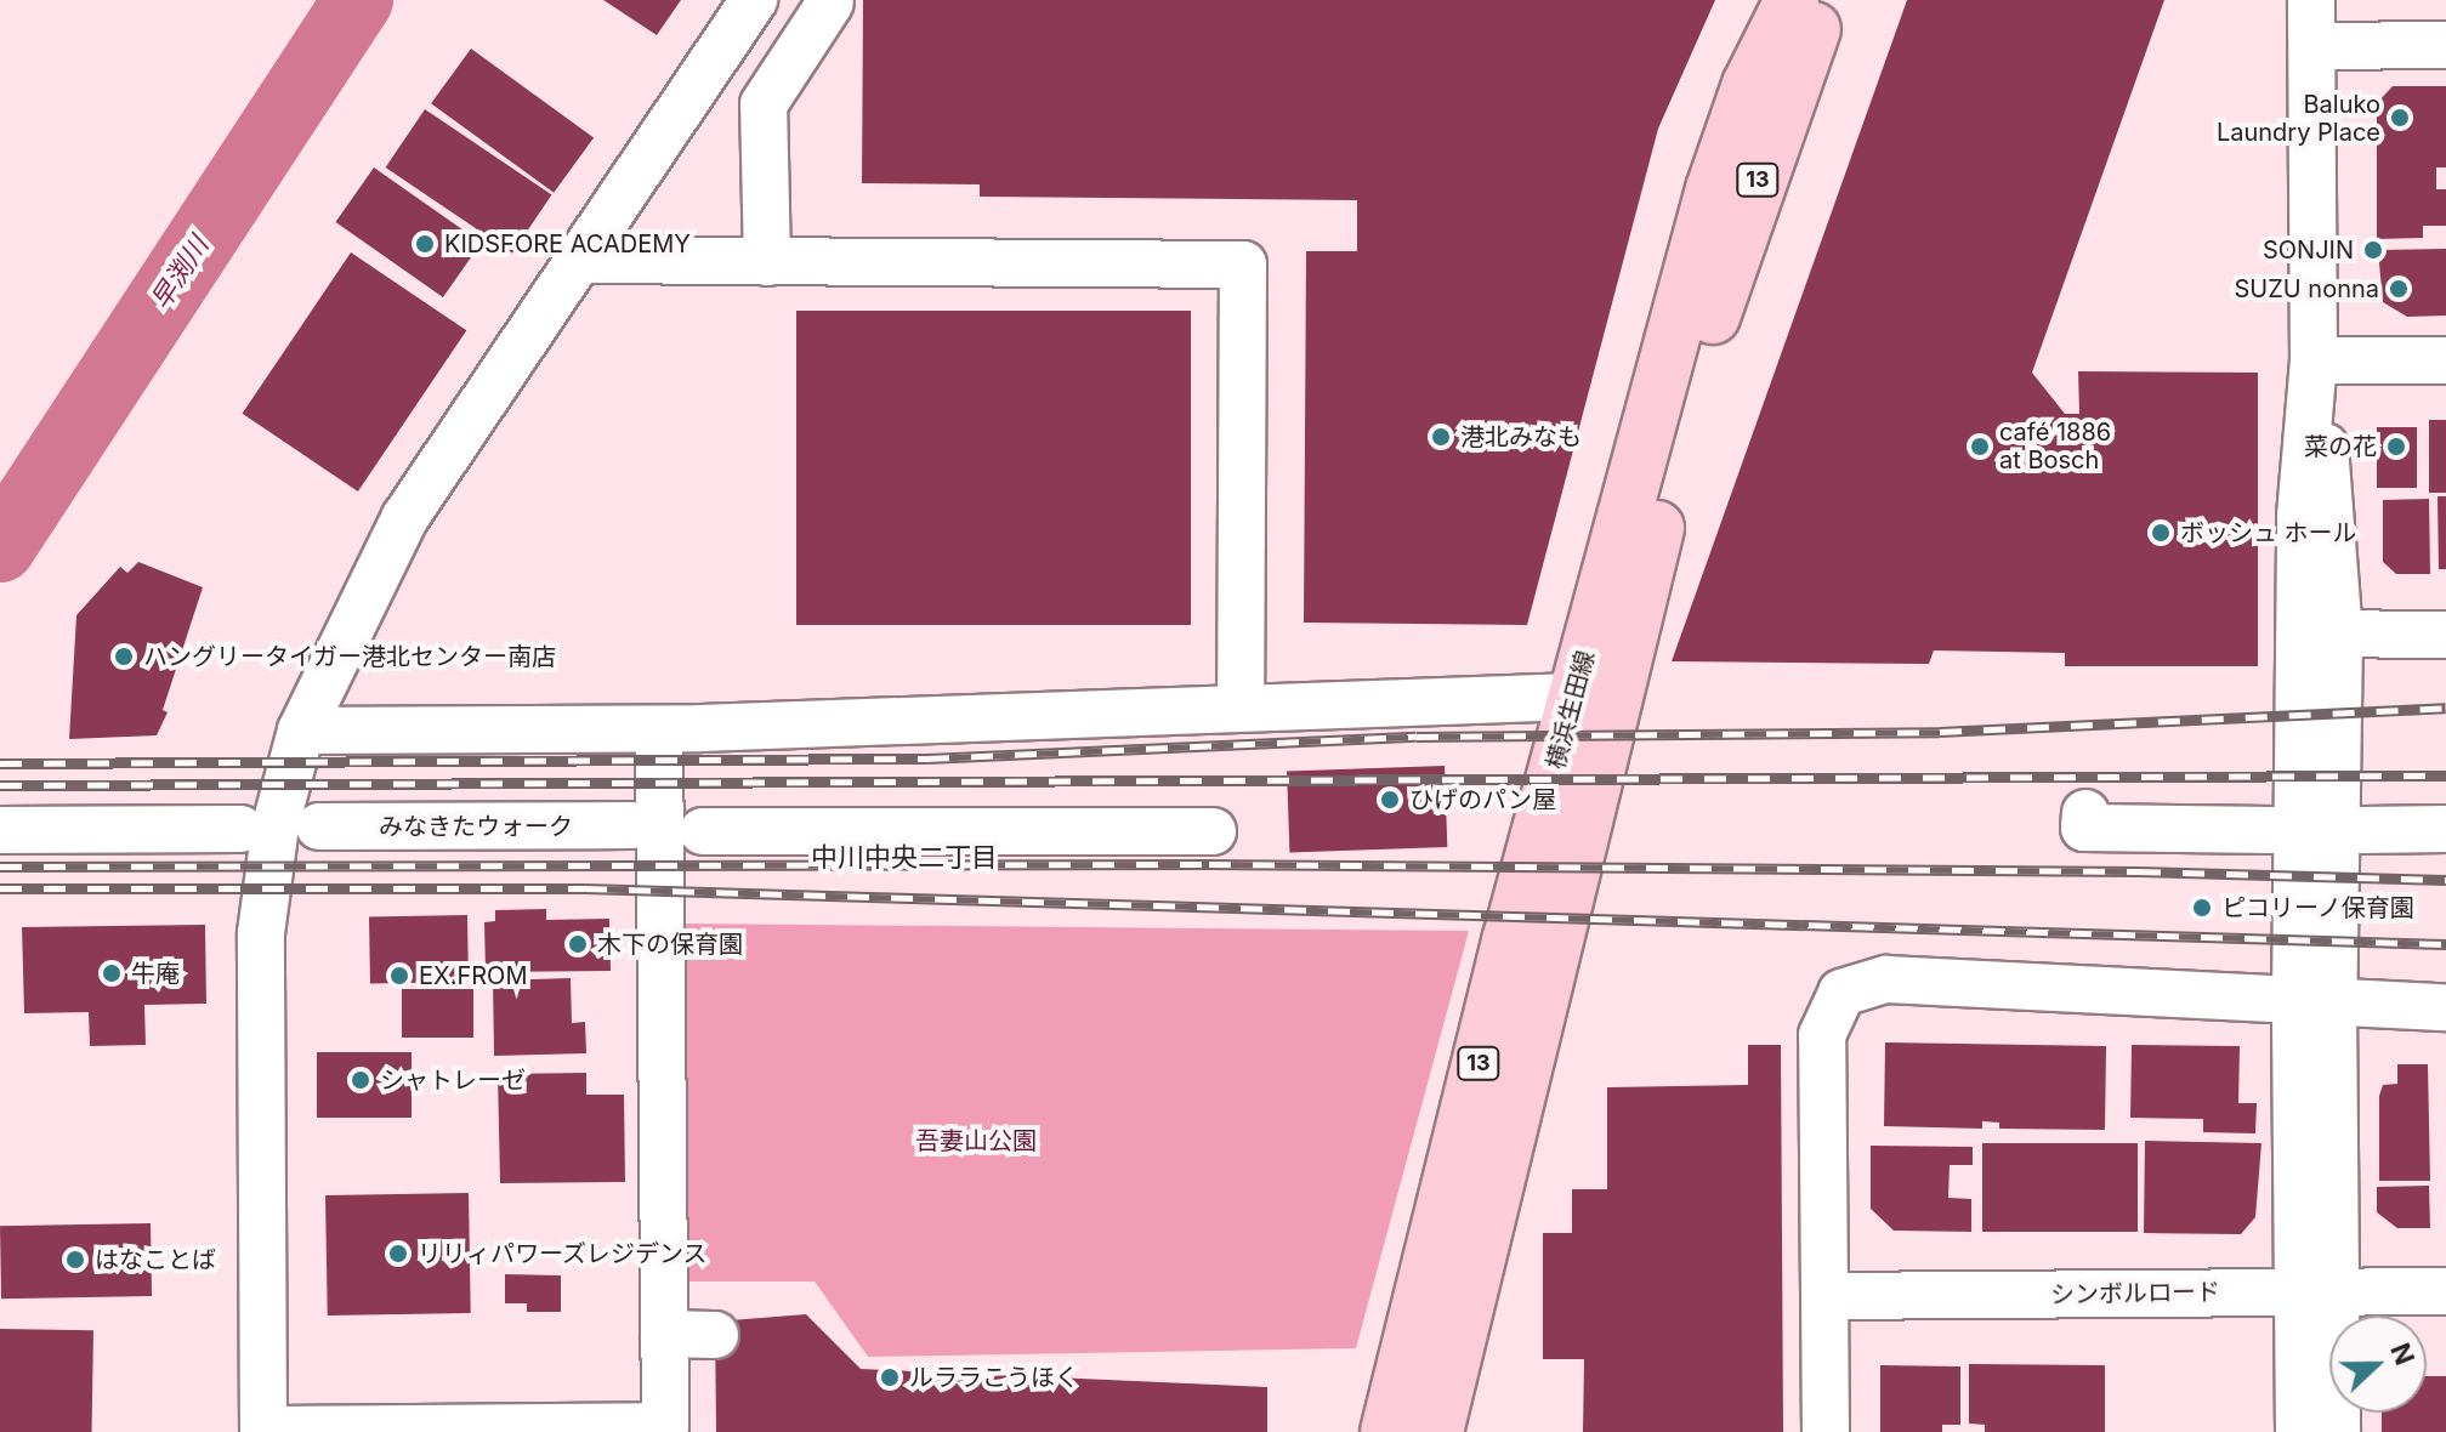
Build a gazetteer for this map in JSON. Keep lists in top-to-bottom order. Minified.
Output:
{"streets":{"main road":["13","横浜生田線"],"street":["みなきたウォーク","シンボルロード"]},"districts":["中川中央二丁目"],"water":["早渕川"],"parks":["吾妻山公園"],"places":["Baluko Laundry Place","KIDSFORE ACADEMY","SONJIN","SUZU nonna","港北みなも","café 1886 at Bosch","菜の花","ボッシュ ホール","ハングリータイガー港北センター南店","ひげのパン屋","ピコリーノ保育園","木下の保育園","牛庵","EX.FROM","シャトレーゼ","リリィパワーズレジデンス","はなことば","ルララこうほく"],"north":"right"}
